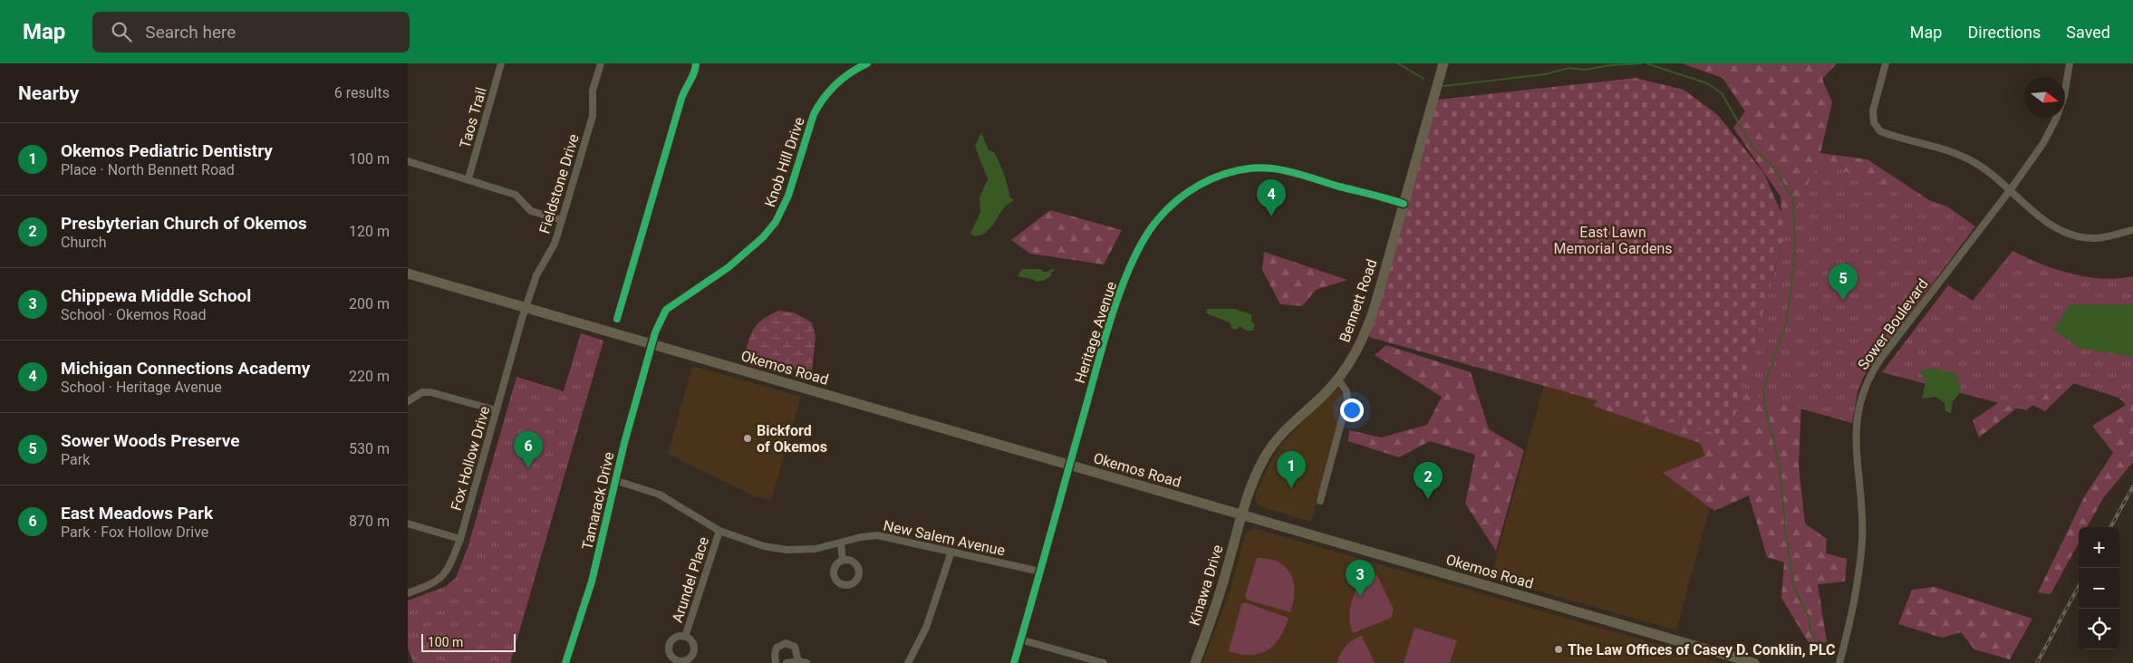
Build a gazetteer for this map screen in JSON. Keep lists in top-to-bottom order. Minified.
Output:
{"streets":{"main road":["Bennett Road","Okemos Road","Kinawa Drive"],"street":["Taos Trail","Knob Hill Drive","Fieldstone Drive","Sower Boulevard","Heritage Avenue","Fox Hollow Drive","Tamarack Drive","New Salem Avenue","Arundel Place"]},"crossings":[["Knob Hill Drive","Okemos Road"],["Knob Hill Drive","Tamarack Drive"],["Fieldstone Drive","Okemos Road"],["Fieldstone Drive","Fox Hollow Drive"],["Bennett Road","Heritage Avenue"],["Bennett Road","Okemos Road"],["Bennett Road","Kinawa Drive"],["Heritage Avenue","Okemos Road"],["Heritage Avenue","New Salem Avenue"],["Okemos Road","Fox Hollow Drive"],["Okemos Road","Tamarack Drive"],["Okemos Road","Kinawa Drive"],["Tamarack Drive","New Salem Avenue"],["New Salem Avenue","Arundel Place"]],"parks":["East Lawn Memorial Gardens"],"places":["Bickford of Okemos","The Law Offices of Casey D. Conklin, PLC"],"scale_bar":"100 m","north":"right","page":{"header":"Map","search":"Search here","nav":["Map","Directions","Saved"],"heading":["Nearby","6 results"],"list":[{"mark":"1","name":"Okemos Pediatric Dentistry","note":"Place · North Bennett Road","value":"100 m"},{"mark":"2","name":"Presbyterian Church of Okemos","note":"Church","value":"120 m"},{"mark":"3","name":"Chippewa Middle School","note":"School · Okemos Road","value":"200 m"},{"mark":"4","name":"Michigan Connections Academy","note":"School · Heritage Avenue","value":"220 m"},{"mark":"5","name":"Sower Woods Preserve","note":"Park","value":"530 m"},{"mark":"6","name":"East Meadows Park","note":"Park · Fox Hollow Drive","value":"870 m"}],"pins":["4","5","6","1","2","3"],"map_buttons":["+","−"],"scale":"100 m"}}
